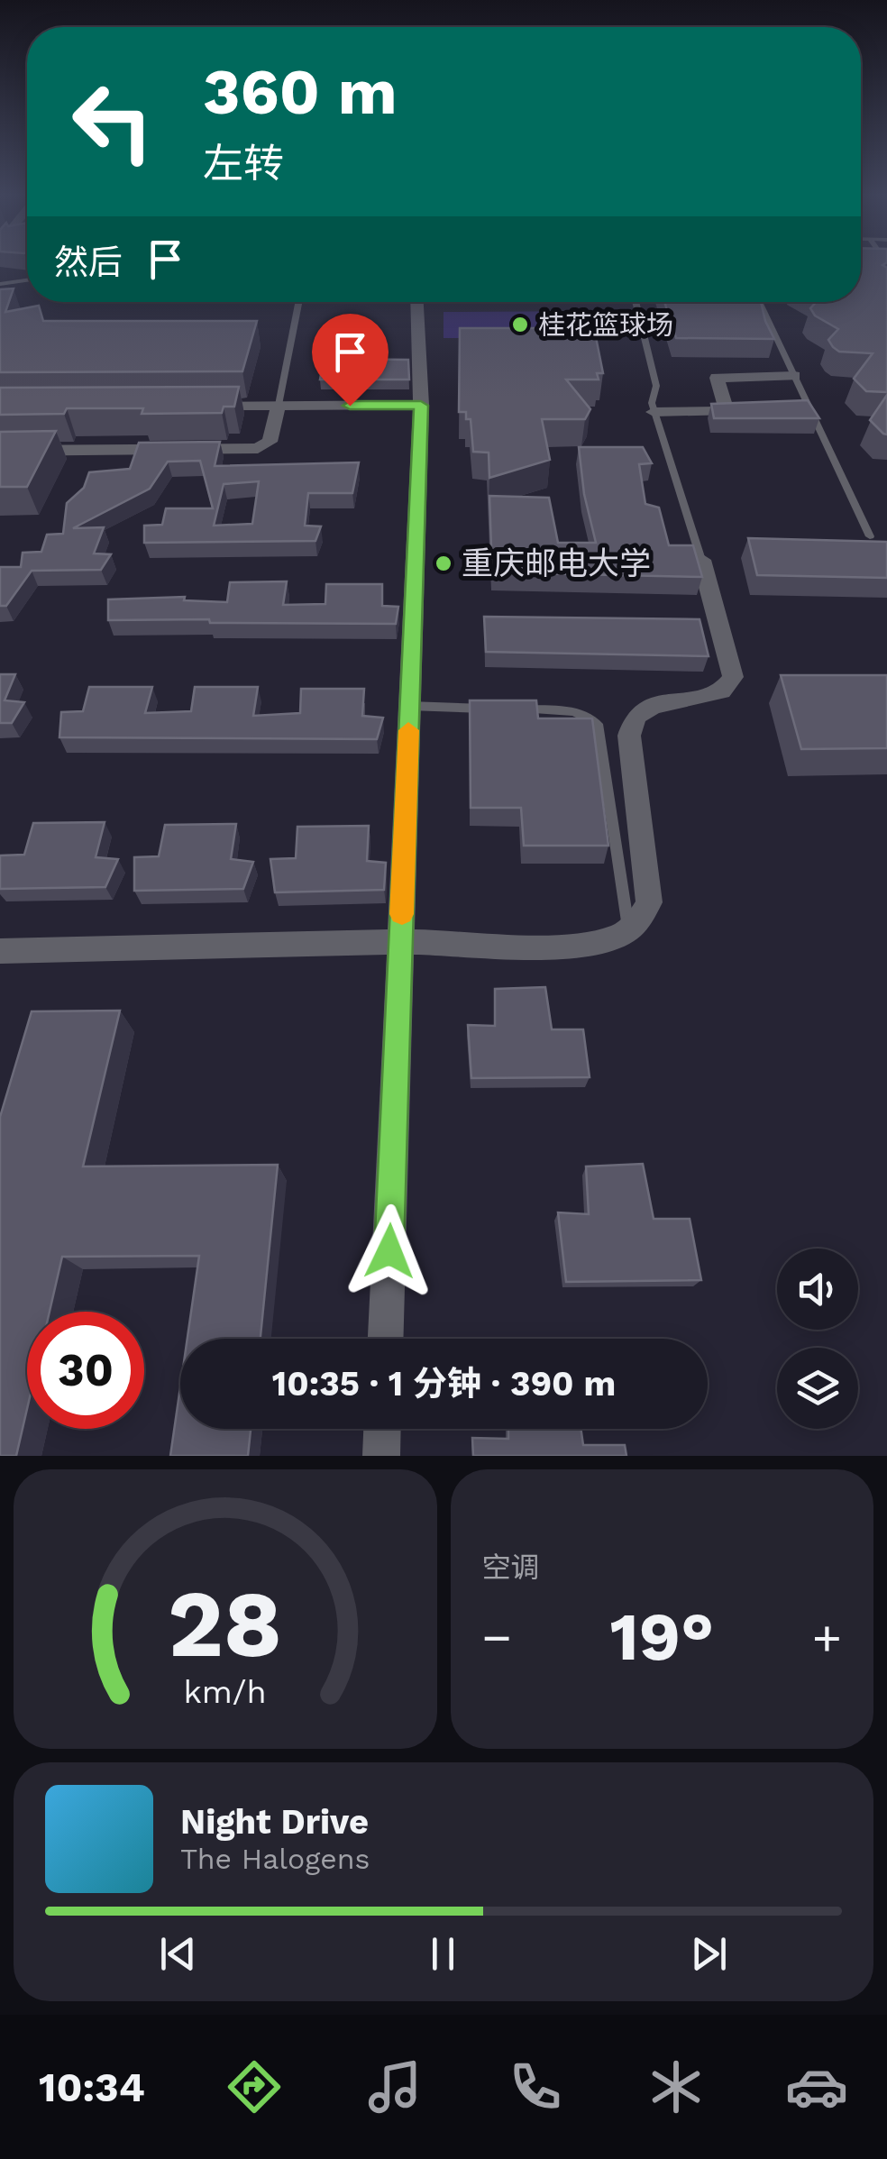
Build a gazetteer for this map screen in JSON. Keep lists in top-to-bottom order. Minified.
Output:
{"places":["桂花篮球场","重庆邮电大学"],"page":{"turn":["360 m","左转"],"then":"然后","limit":"30","trip":"10:35 · 1 分钟 · 390 m","tile":"空调","heat":["−","19°","+"],"song":["Night Drive","The Halogens"],"tabs":"10:34","gauge":["28","km/h"]}}
